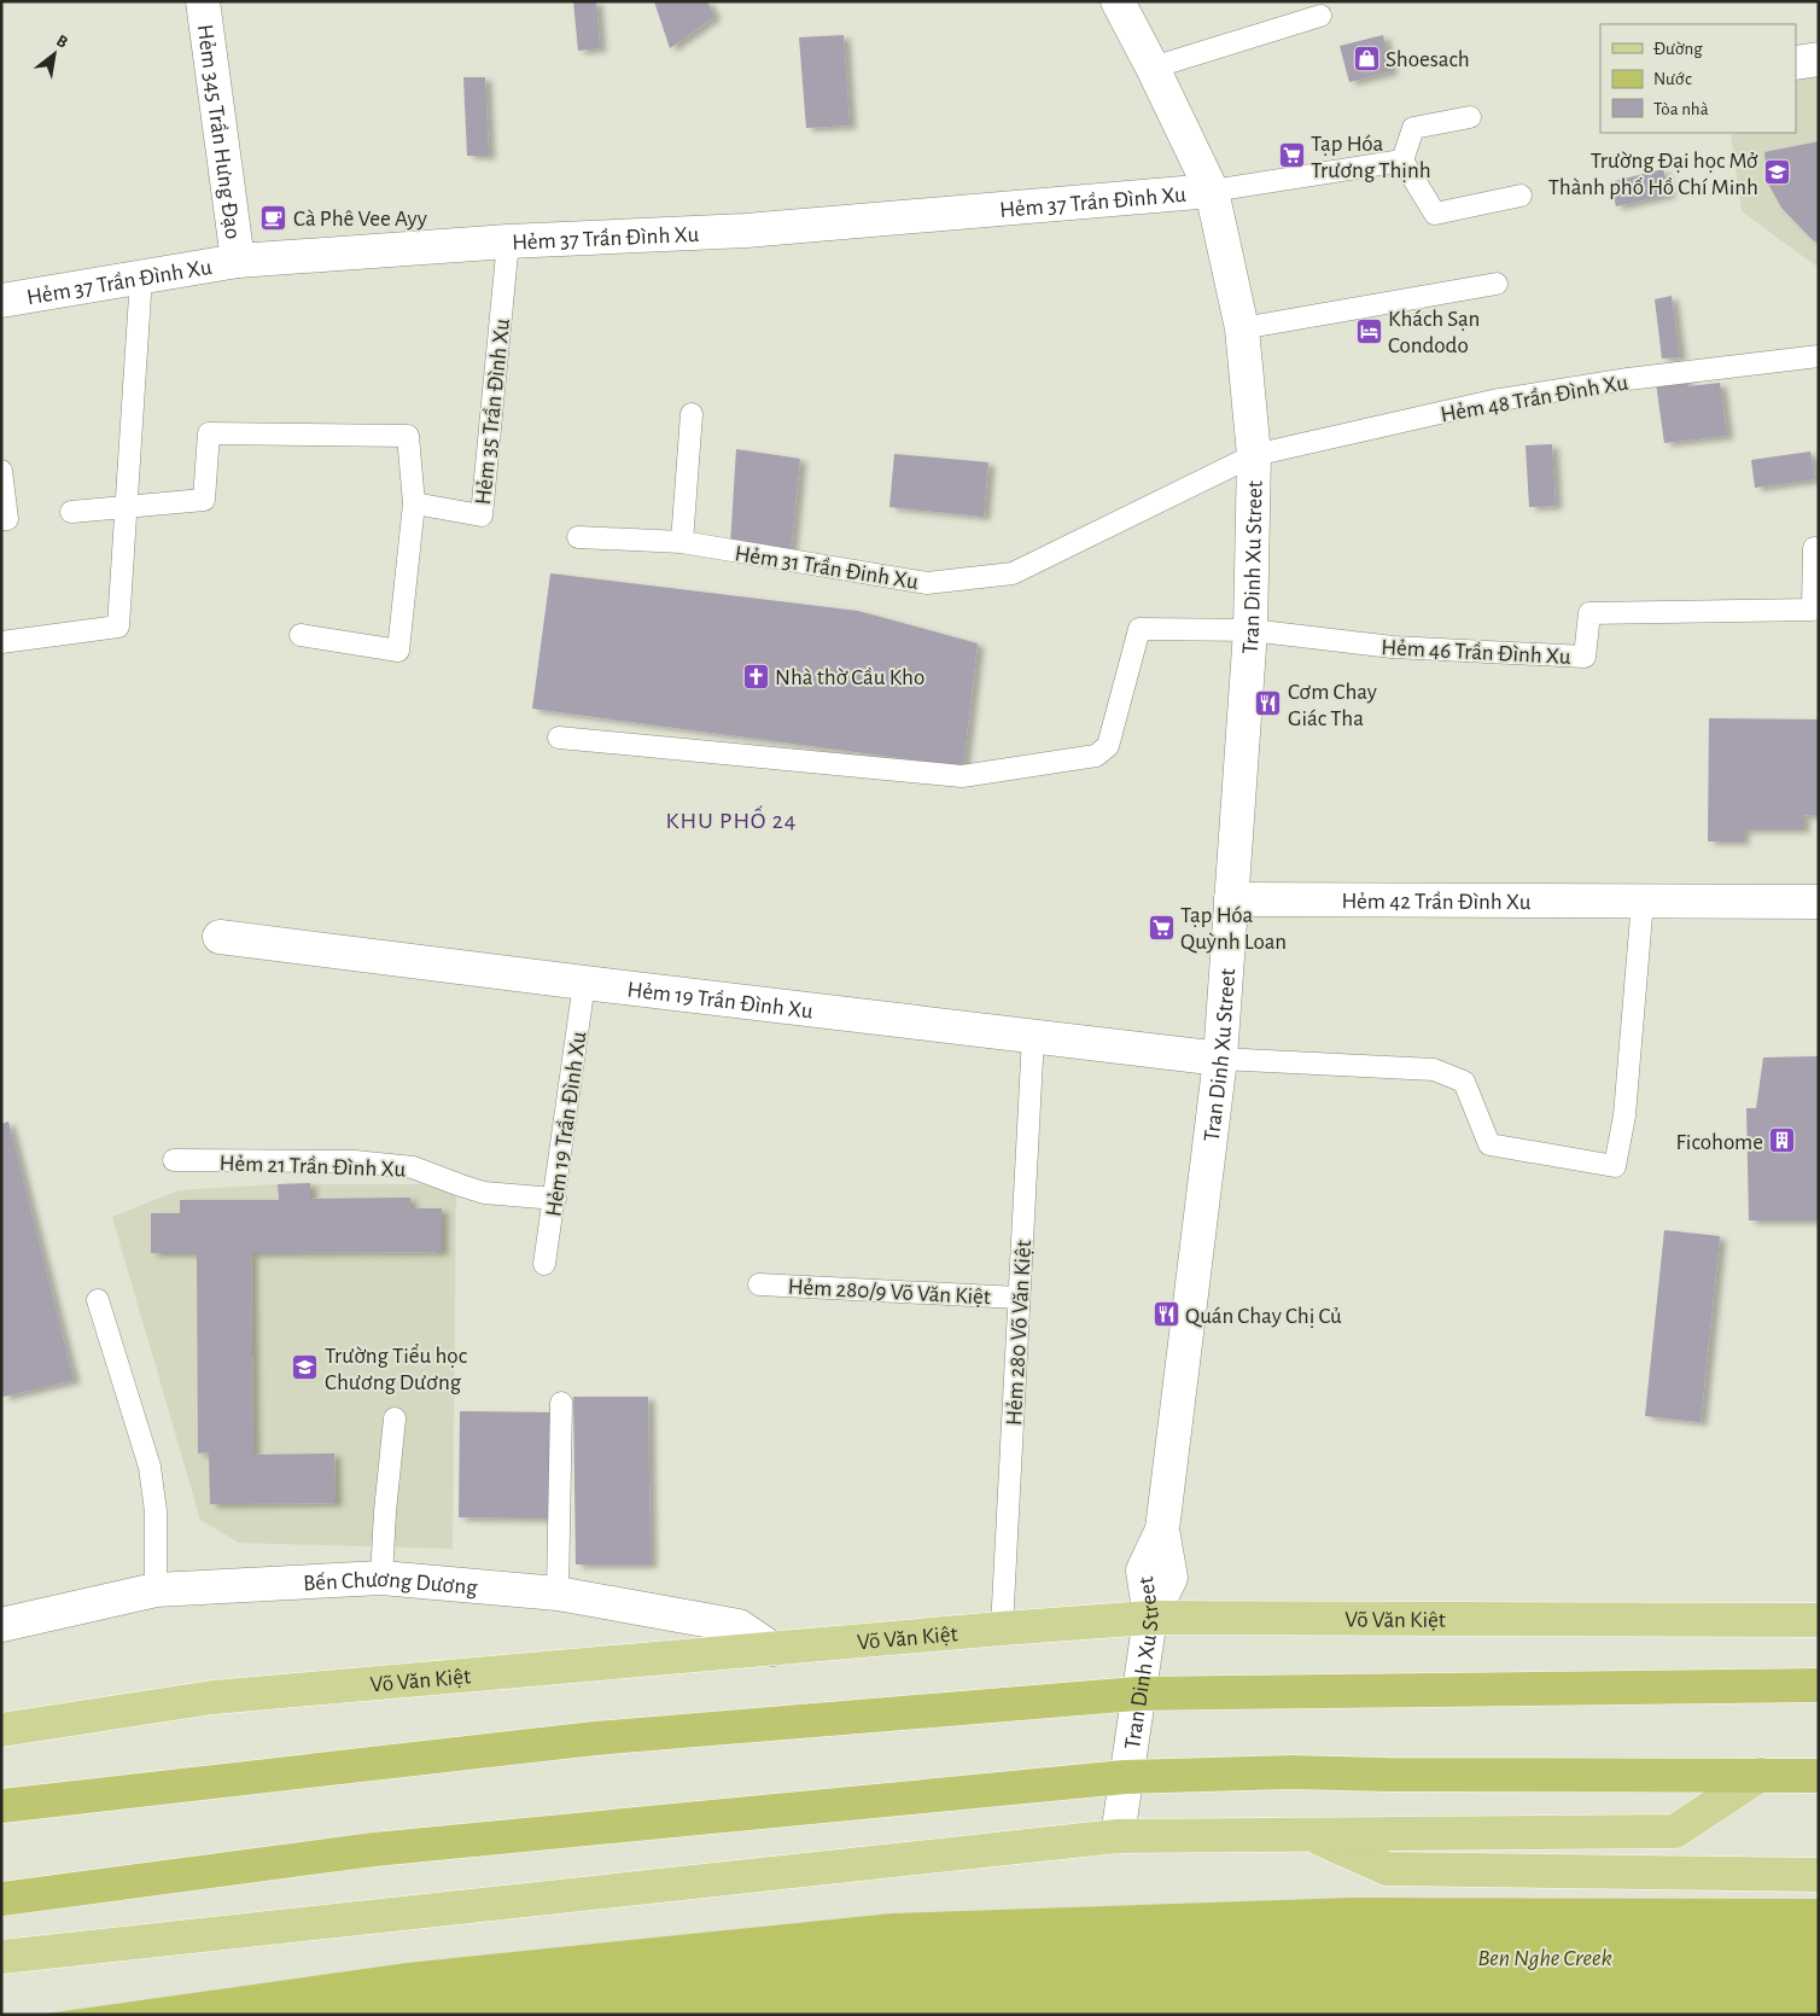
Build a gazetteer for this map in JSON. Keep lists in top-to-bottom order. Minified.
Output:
{"streets":{"main road":["Võ Văn Kiệt"],"street":["Hẻm 345 Trần Hưng Ðạo","Hẻm 37 Trần Ðình Xu","Tran Dinh Xu Street","Hẻm 42 Trần Ðình Xu","Hẻm 19 Trần Ðình Xu","Bến Chương Dương"],"lane":["Hẻm 48 Trần Ðình Xu","Hẻm 35 Trần Đình Xu","Hẻm 31 Trần Đinh Xu","Hẻm 46 Trần Ðình Xu","Hẻm 19 Trần Đình Xu","Hẻm 21 Trần Đình Xu","Hẻm 280/9 Võ Văn Kiệt","Hẻm 280 Võ Văn Kiệt"]},"crossings":[["Hẻm 345 Trần Hưng Ðạo","Hẻm 37 Trần Ðình Xu"],["Hẻm 37 Trần Ðình Xu","Hẻm 35 Trần Đình Xu"],["Hẻm 37 Trần Ðình Xu","Tran Dinh Xu Street"],["Hẻm 48 Trần Ðình Xu","Hẻm 31 Trần Đinh Xu"],["Hẻm 48 Trần Ðình Xu","Tran Dinh Xu Street"],["Hẻm 31 Trần Đinh Xu","Tran Dinh Xu Street"],["Tran Dinh Xu Street","Hẻm 46 Trần Ðình Xu"],["Tran Dinh Xu Street","Hẻm 42 Trần Ðình Xu"],["Tran Dinh Xu Street","Hẻm 19 Trần Ðình Xu"],["Tran Dinh Xu Street","Võ Văn Kiệt"],["Hẻm 19 Trần Ðình Xu","Hẻm 19 Trần Đình Xu"],["Hẻm 19 Trần Ðình Xu","Hẻm 280 Võ Văn Kiệt"],["Hẻm 19 Trần Đình Xu","Hẻm 21 Trần Đình Xu"],["Hẻm 280/9 Võ Văn Kiệt","Hẻm 280 Võ Văn Kiệt"],["Hẻm 280 Võ Văn Kiệt","Võ Văn Kiệt"],["Bến Chương Dương","Võ Văn Kiệt"]],"districts":["KHU PHỐ 24"],"water":["Ben Nghe Creek"],"places":{"shop":["Shoesach"],"supermarket":["Tạp Hóa Trương Thịnh","Tạp Hóa Quỳnh Loan"],"school or university":["Trường Đại học Mở Thành phố Hồ Chí Minh","Trường Tiểu học Chương Dương"],"cafe":["Cà Phê Vee Ayy"],"hotel":["Khách Sạn Condodo"],"church":["Nhà thờ Cầu Kho"],"restaurant":["Cơm Chay Giác Tha","Quán Chay Chị Củ"],"building":["Ficohome"]},"legend":["Đường","Nước","Tòa nhà"],"north":"top right"}
